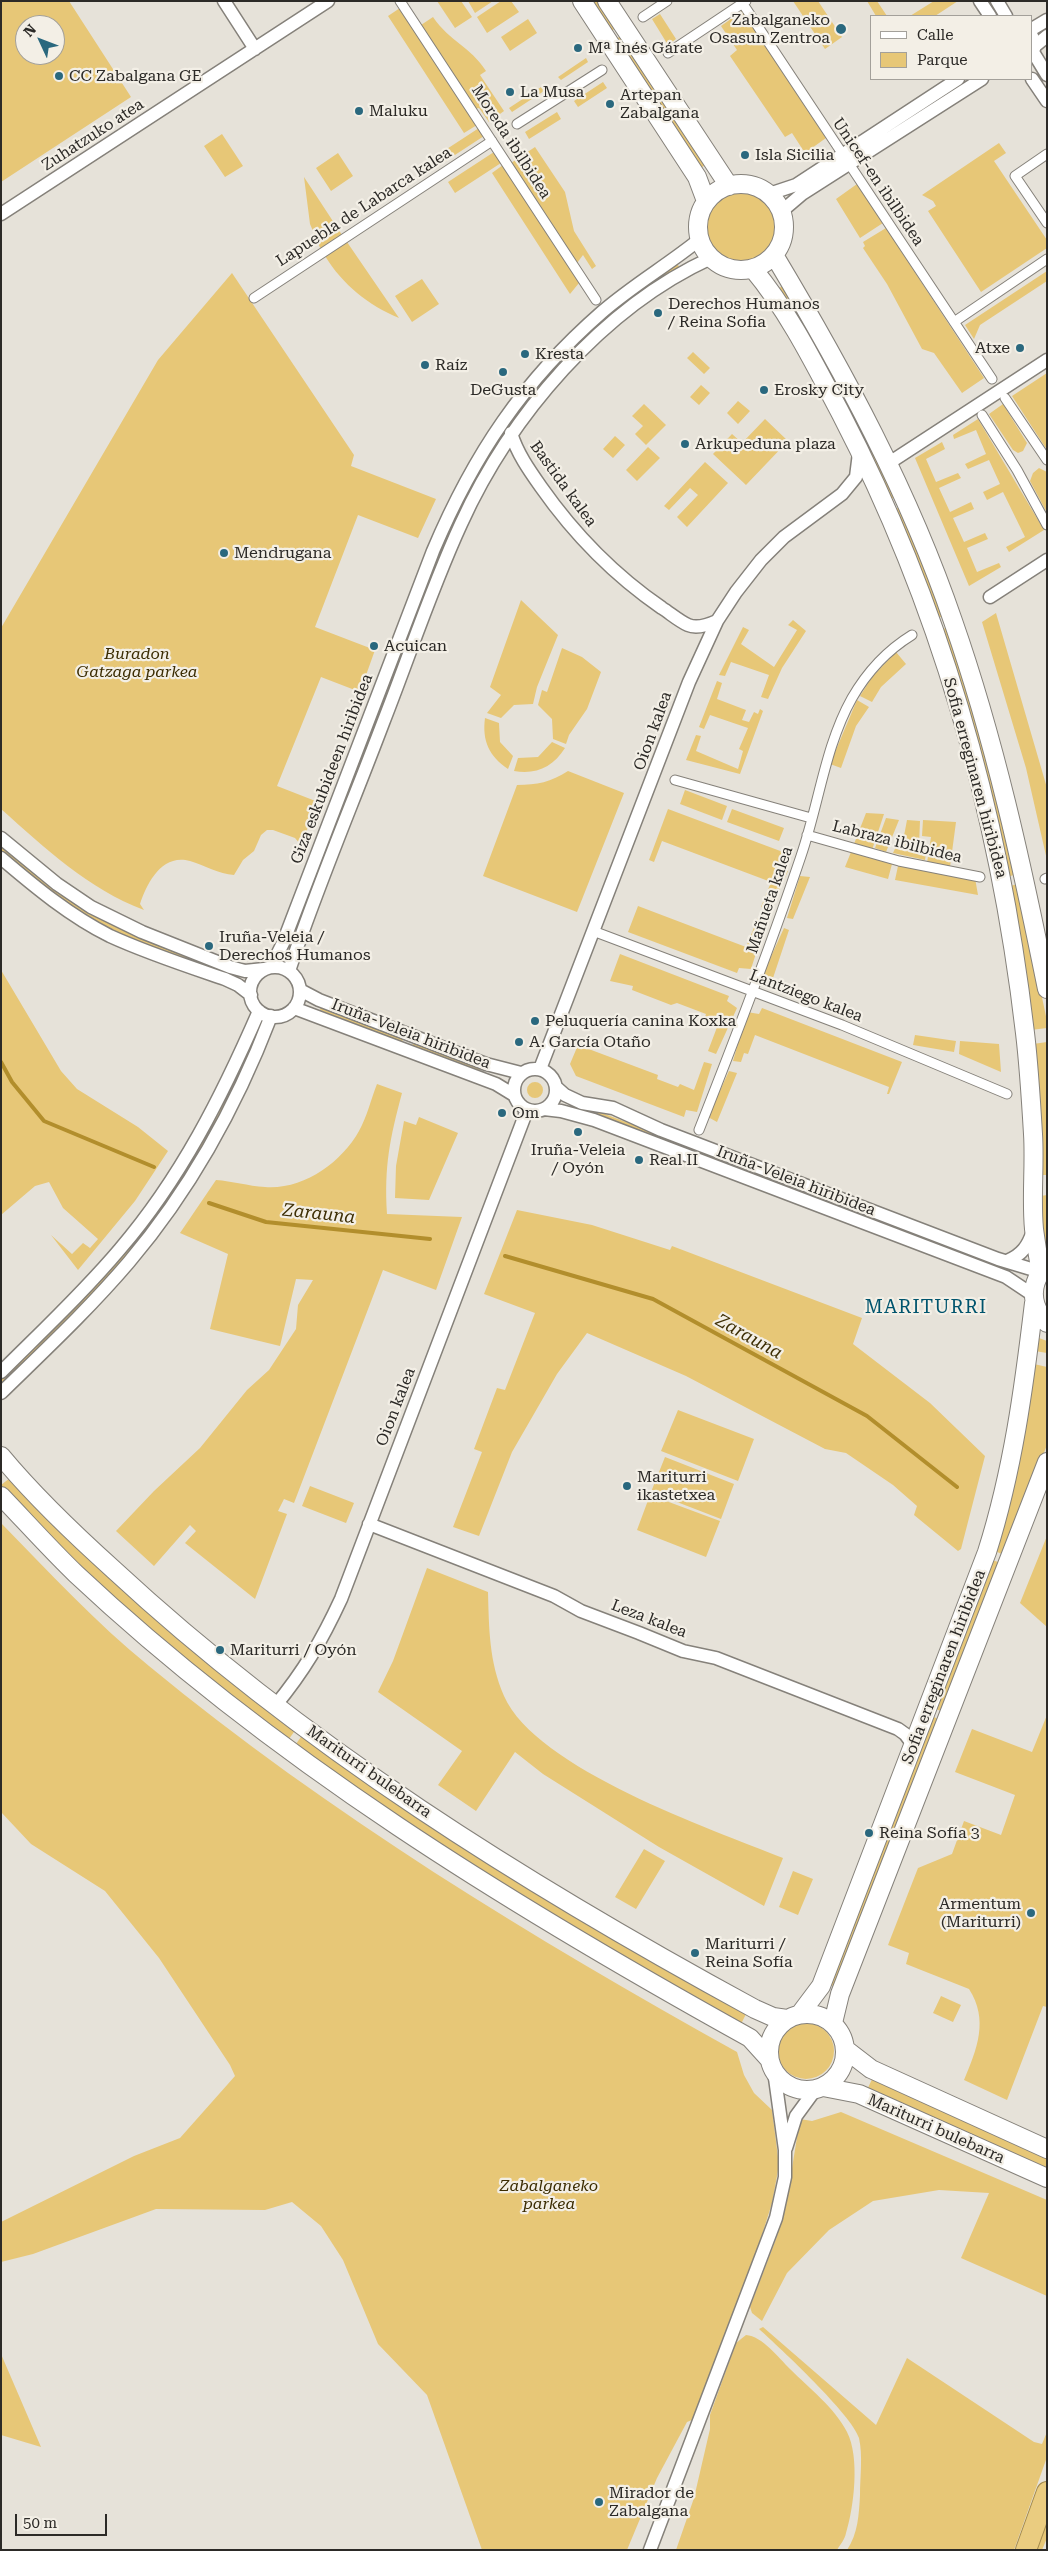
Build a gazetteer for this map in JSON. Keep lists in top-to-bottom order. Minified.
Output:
{"streets":{"main road":["Sofia erreginaren hiribidea","Mariturri bulebarra"],"street":["Zuhatzuko atea","Moreda ibilbidea","Unicef-en ibilbidea","Lapuebla de Labarca kalea","Bastida kalea","Oion kalea","Giza eskubideen hiribidea","Labraza ibilbidea","Mañueta kalea","Lantziego kalea","Iruña-Veleia hiribidea","Leza kalea"]},"crossings":[["Moreda ibilbidea","Lapuebla de Labarca kalea"],["Bastida kalea","Oion kalea"],["Bastida kalea","Giza eskubideen hiribidea"],["Oion kalea","Sofia erreginaren hiribidea"],["Oion kalea","Lantziego kalea"],["Oion kalea","Iruña-Veleia hiribidea"],["Oion kalea","Leza kalea"],["Oion kalea","Mariturri bulebarra"],["Giza eskubideen hiribidea","Sofia erreginaren hiribidea"],["Giza eskubideen hiribidea","Iruña-Veleia hiribidea"],["Sofia erreginaren hiribidea","Iruña-Veleia hiribidea"],["Sofia erreginaren hiribidea","Leza kalea"],["Sofia erreginaren hiribidea","Mariturri bulebarra"],["Labraza ibilbidea","Mañueta kalea"],["Mañueta kalea","Lantziego kalea"]],"districts":["MARITURRI"],"water":["Zarauna"],"parks":["Buradon Gatzaga parkea","Zabalganeko parkea"],"places":["Zabalganeko Osasun Zentroa","Mª Inés Gárate","CC Zabalgana GE","La Musa","Artepan Zabalgana","Maluku","Isla Sicilia","Derechos Humanos / Reina Sofia","Atxe","Kresta","Raíz","DeGusta","Erosky City","Arkupeduna plaza","Mendrugana","Acuican","Iruña-Veleia / Derechos Humanos","Peluquería canina Koxka","A. García Otaño","Om","Iruña-Veleia / Oyón","Real II","Mariturri ikastetxea","Mariturri / Oyón","Reina Sofía 3","Armentum (Mariturri)","Mariturri / Reina Sofía","Mirador de Zabalgana"],"legend":["Calle","Parque"],"scale_bar":"50 m","north":"top left"}
